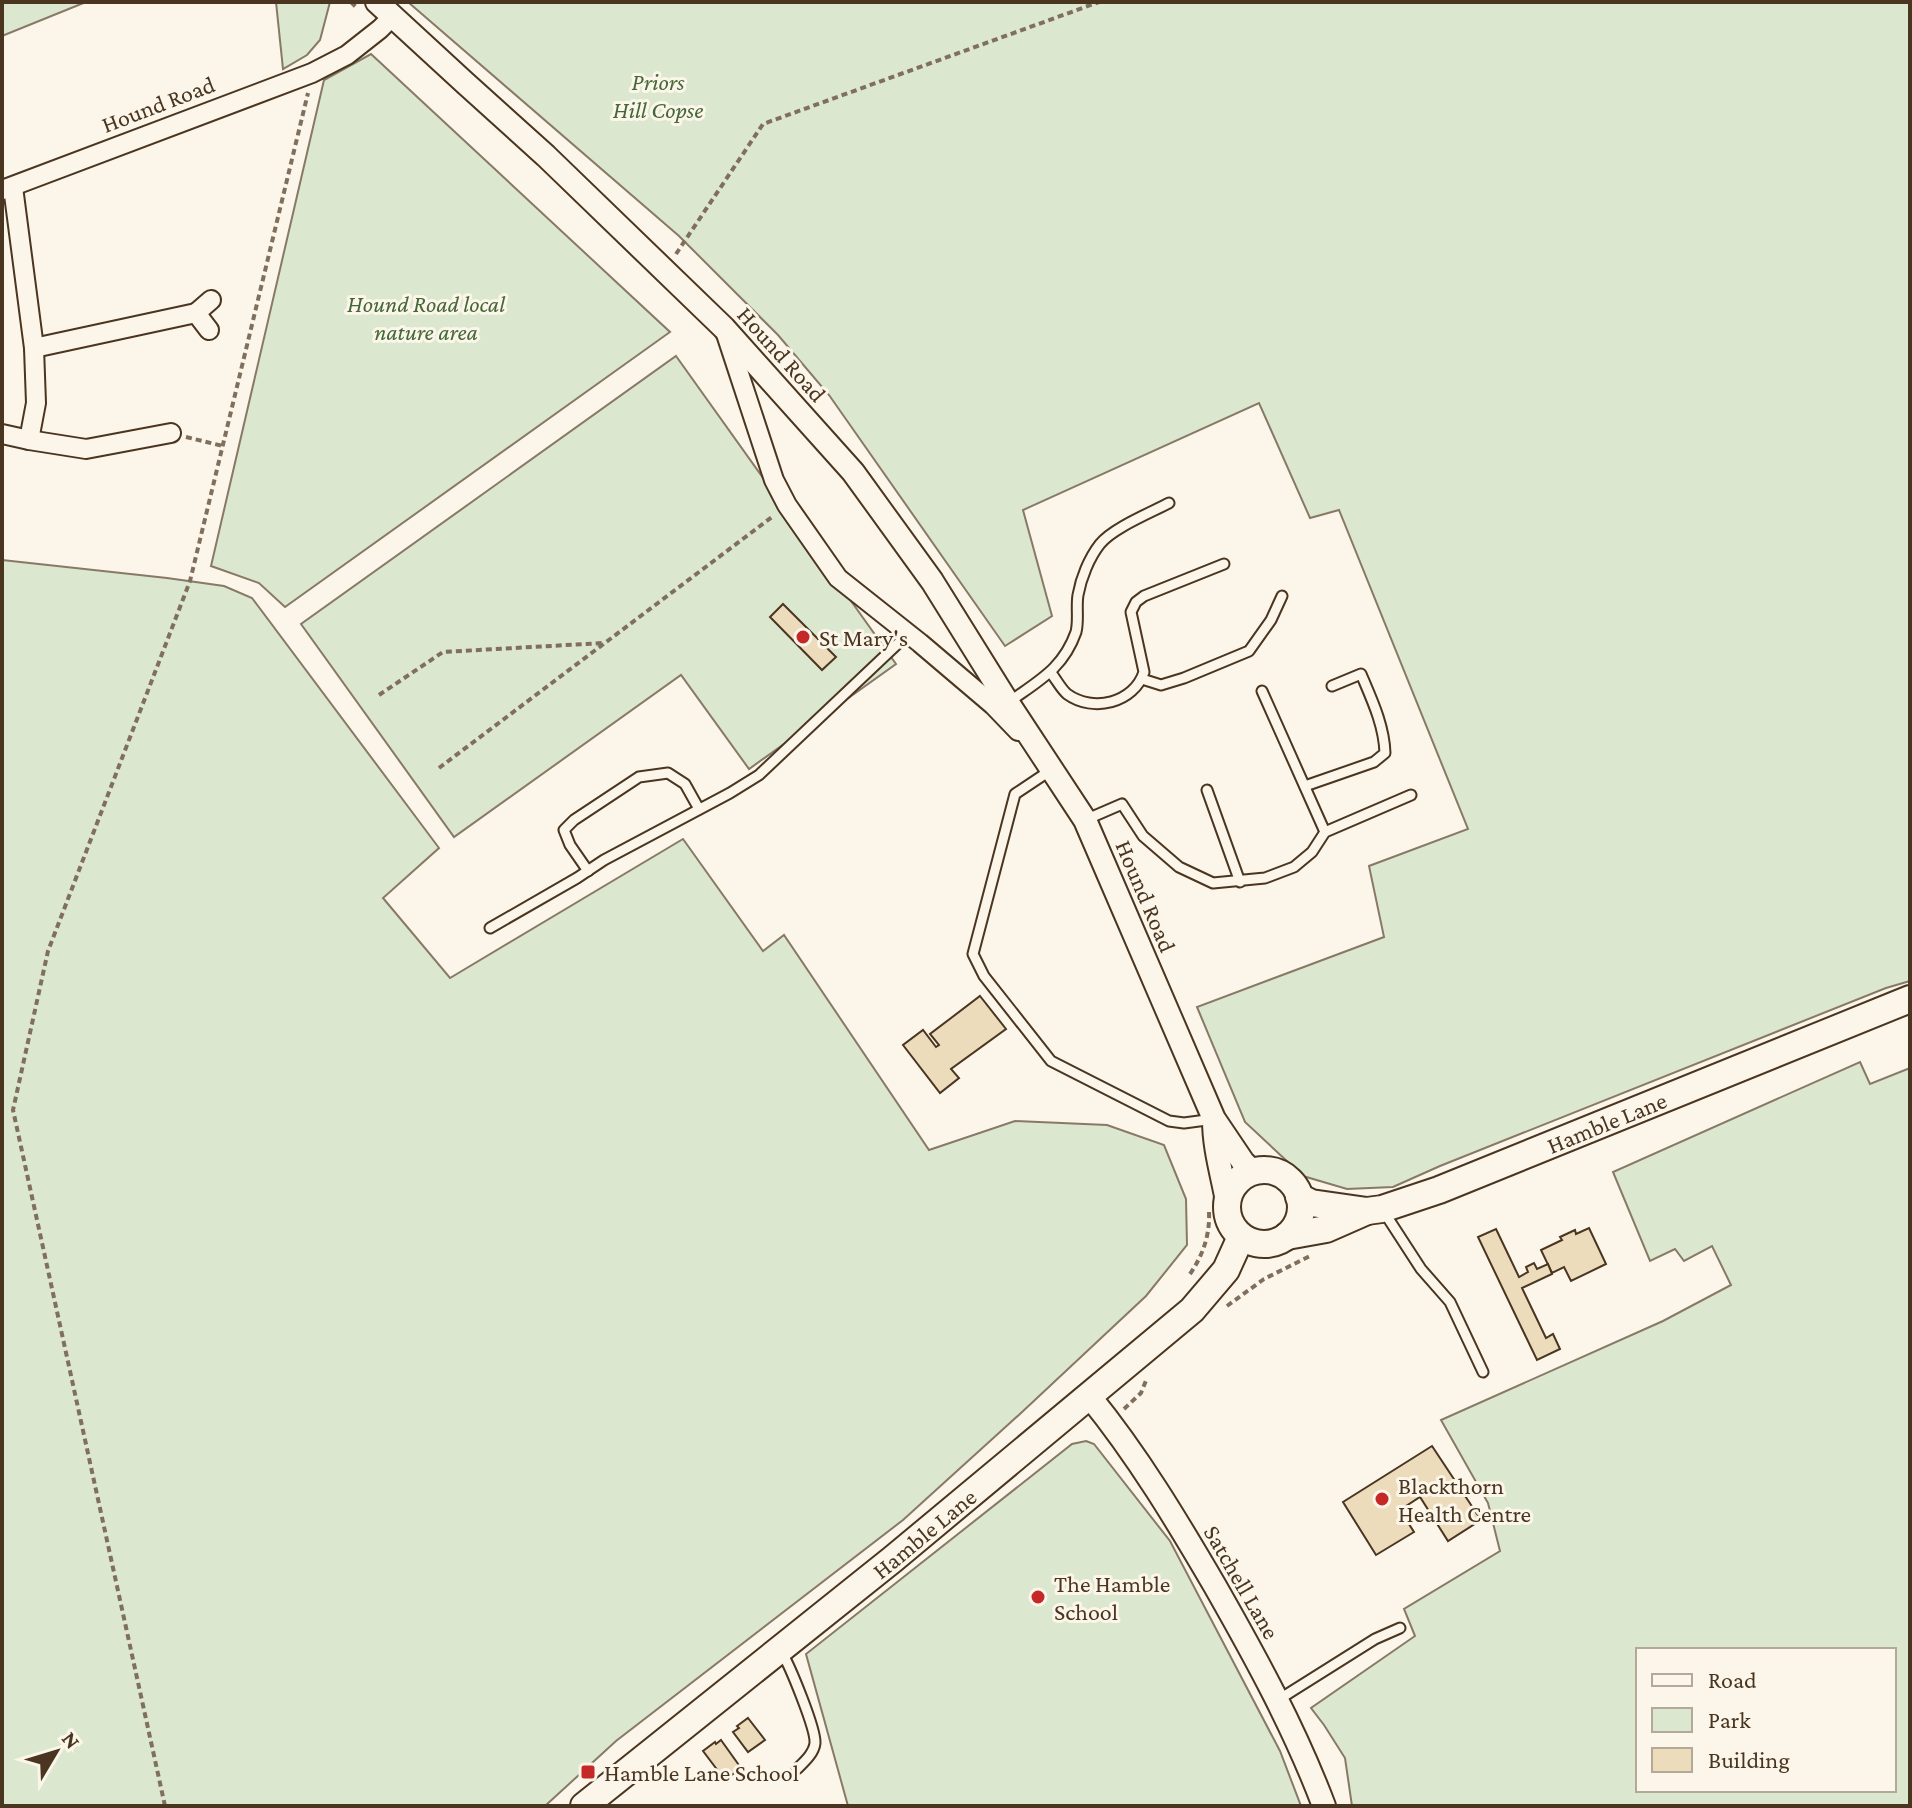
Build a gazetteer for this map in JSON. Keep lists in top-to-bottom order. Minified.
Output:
{"streets":{"main road":["Hamble Lane"],"street":["Hound Road","Satchell Lane"]},"crossings":[["Hound Road","Hamble Lane"],["Hamble Lane","Satchell Lane"]],"parks":["Priors Hill Copse","Hound Road local nature area"],"places":{"other":["St Mary's","Blackthorn Health Centre","The Hamble School"],"transit":["Hamble Lane School"]},"legend":["Road","Park","Building"],"north":"top right"}
